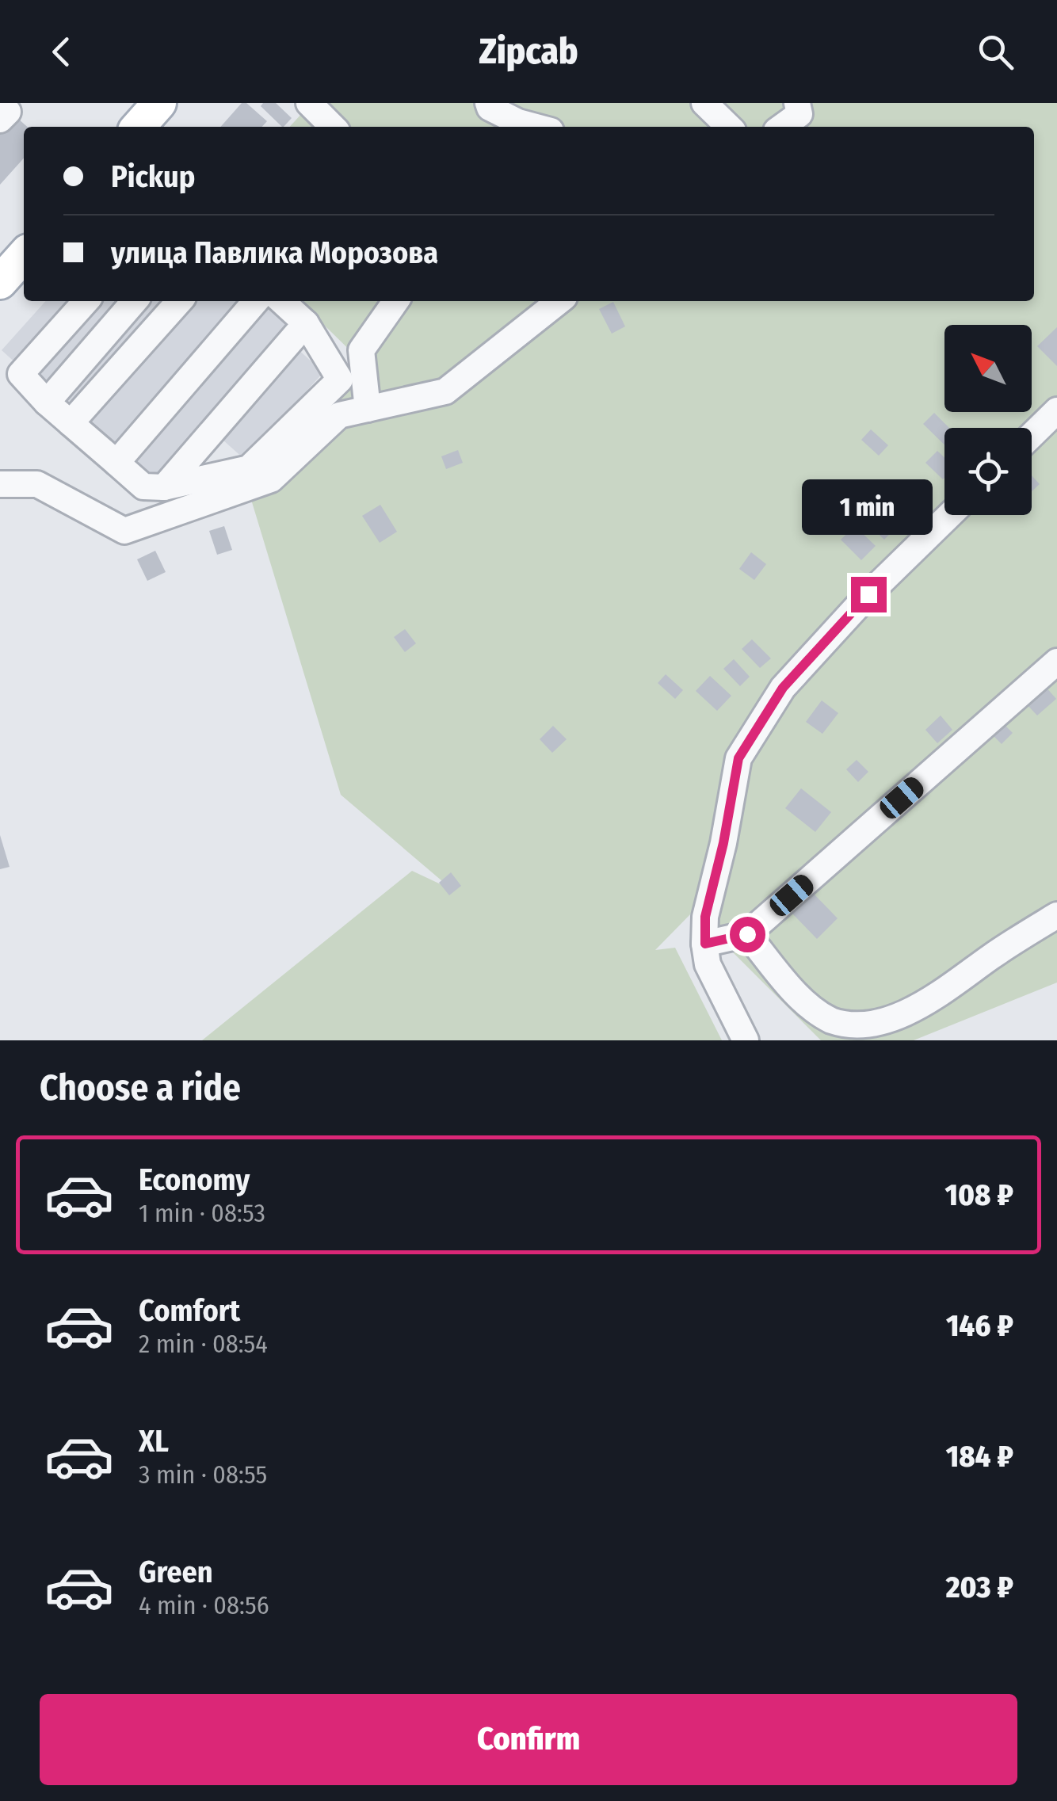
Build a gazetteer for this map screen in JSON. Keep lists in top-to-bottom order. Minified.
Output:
{"north":"top left","page":{"header":"Zipcab","banner":["Pickup","улица Павлика Морозова"],"bubble":"1 min","heading":"Choose a ride","list":[{"name":"Economy","note":"1 min · 08:53","value":"108 ₽"},{"name":"Comfort","note":"2 min · 08:54","value":"146 ₽"},{"name":"XL","note":"3 min · 08:55","value":"184 ₽"},{"name":"Green","note":"4 min · 08:56","value":"203 ₽"}],"buttons":"Confirm"}}
